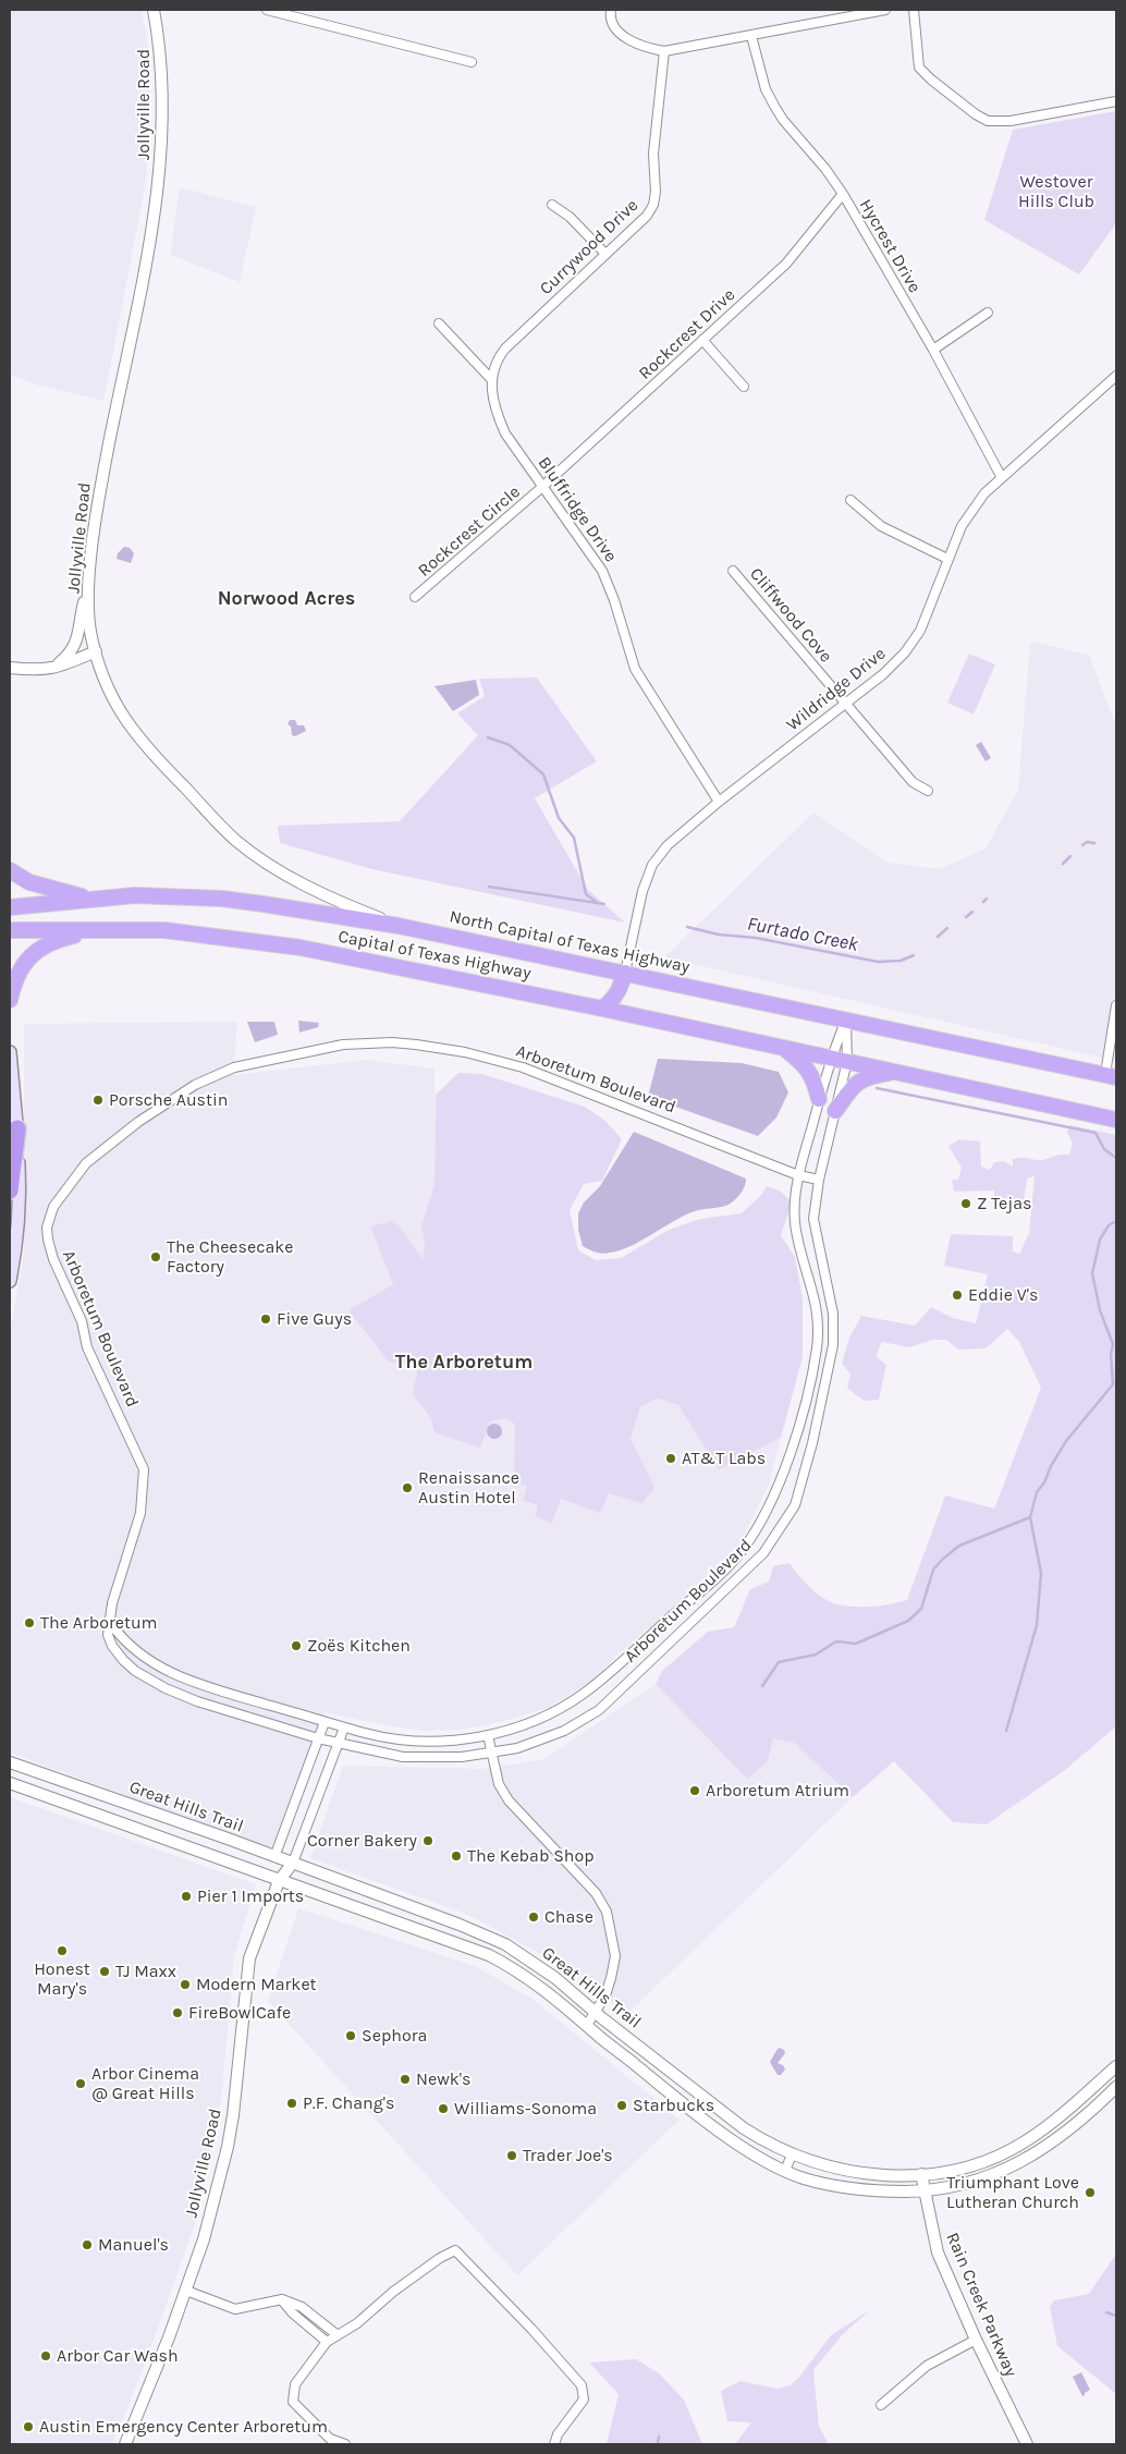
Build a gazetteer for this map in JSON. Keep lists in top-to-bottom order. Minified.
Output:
{"streets":{"highway":["North Capital of Texas Highway","Capital of Texas Highway"],"street":["Jollyville Road","Hycrest Drive","Currywood Drive","Rockcrest Drive","Bluffridge Drive","Rockcrest Circle","Cliffwood Cove","Wildridge Drive","Arboretum Boulevard","Great Hills Trail","Rain Creek Parkway"]},"crossings":[["Jollyville Road","North Capital of Texas Highway"],["Jollyville Road","Great Hills Trail"],["Hycrest Drive","Rockcrest Drive"],["Hycrest Drive","Wildridge Drive"],["Currywood Drive","Bluffridge Drive"],["Rockcrest Drive","Bluffridge Drive"],["Rockcrest Drive","Rockcrest Circle"],["Bluffridge Drive","Rockcrest Circle"],["Bluffridge Drive","Wildridge Drive"],["Cliffwood Cove","Wildridge Drive"],["Wildridge Drive","North Capital of Texas Highway"],["North Capital of Texas Highway","Arboretum Boulevard"],["Capital of Texas Highway","Arboretum Boulevard"],["Great Hills Trail","Rain Creek Parkway"]],"districts":["Norwood Acres","The Arboretum"],"water":["Furtado Creek"],"parks":["Westover Hills Club"],"places":["Porsche Austin","Z Tejas","The Cheesecake Factory","Eddie V's","Five Guys","AT&T Labs","Renaissance Austin Hotel","The Arboretum","Zoës Kitchen","Arboretum Atrium","Corner Bakery","The Kebab Shop","Pier 1 Imports","Chase","Honest Mary's","TJ Maxx","Modern Market","FireBowlCafe","Sephora","Newk's","Arbor Cinema @ Great Hills","P.F. Chang's","Starbucks","Williams-Sonoma","Trader Joe's","Triumphant Love Lutheran Church","Manuel's","Arbor Car Wash","Austin Emergency Center Arboretum"]}
